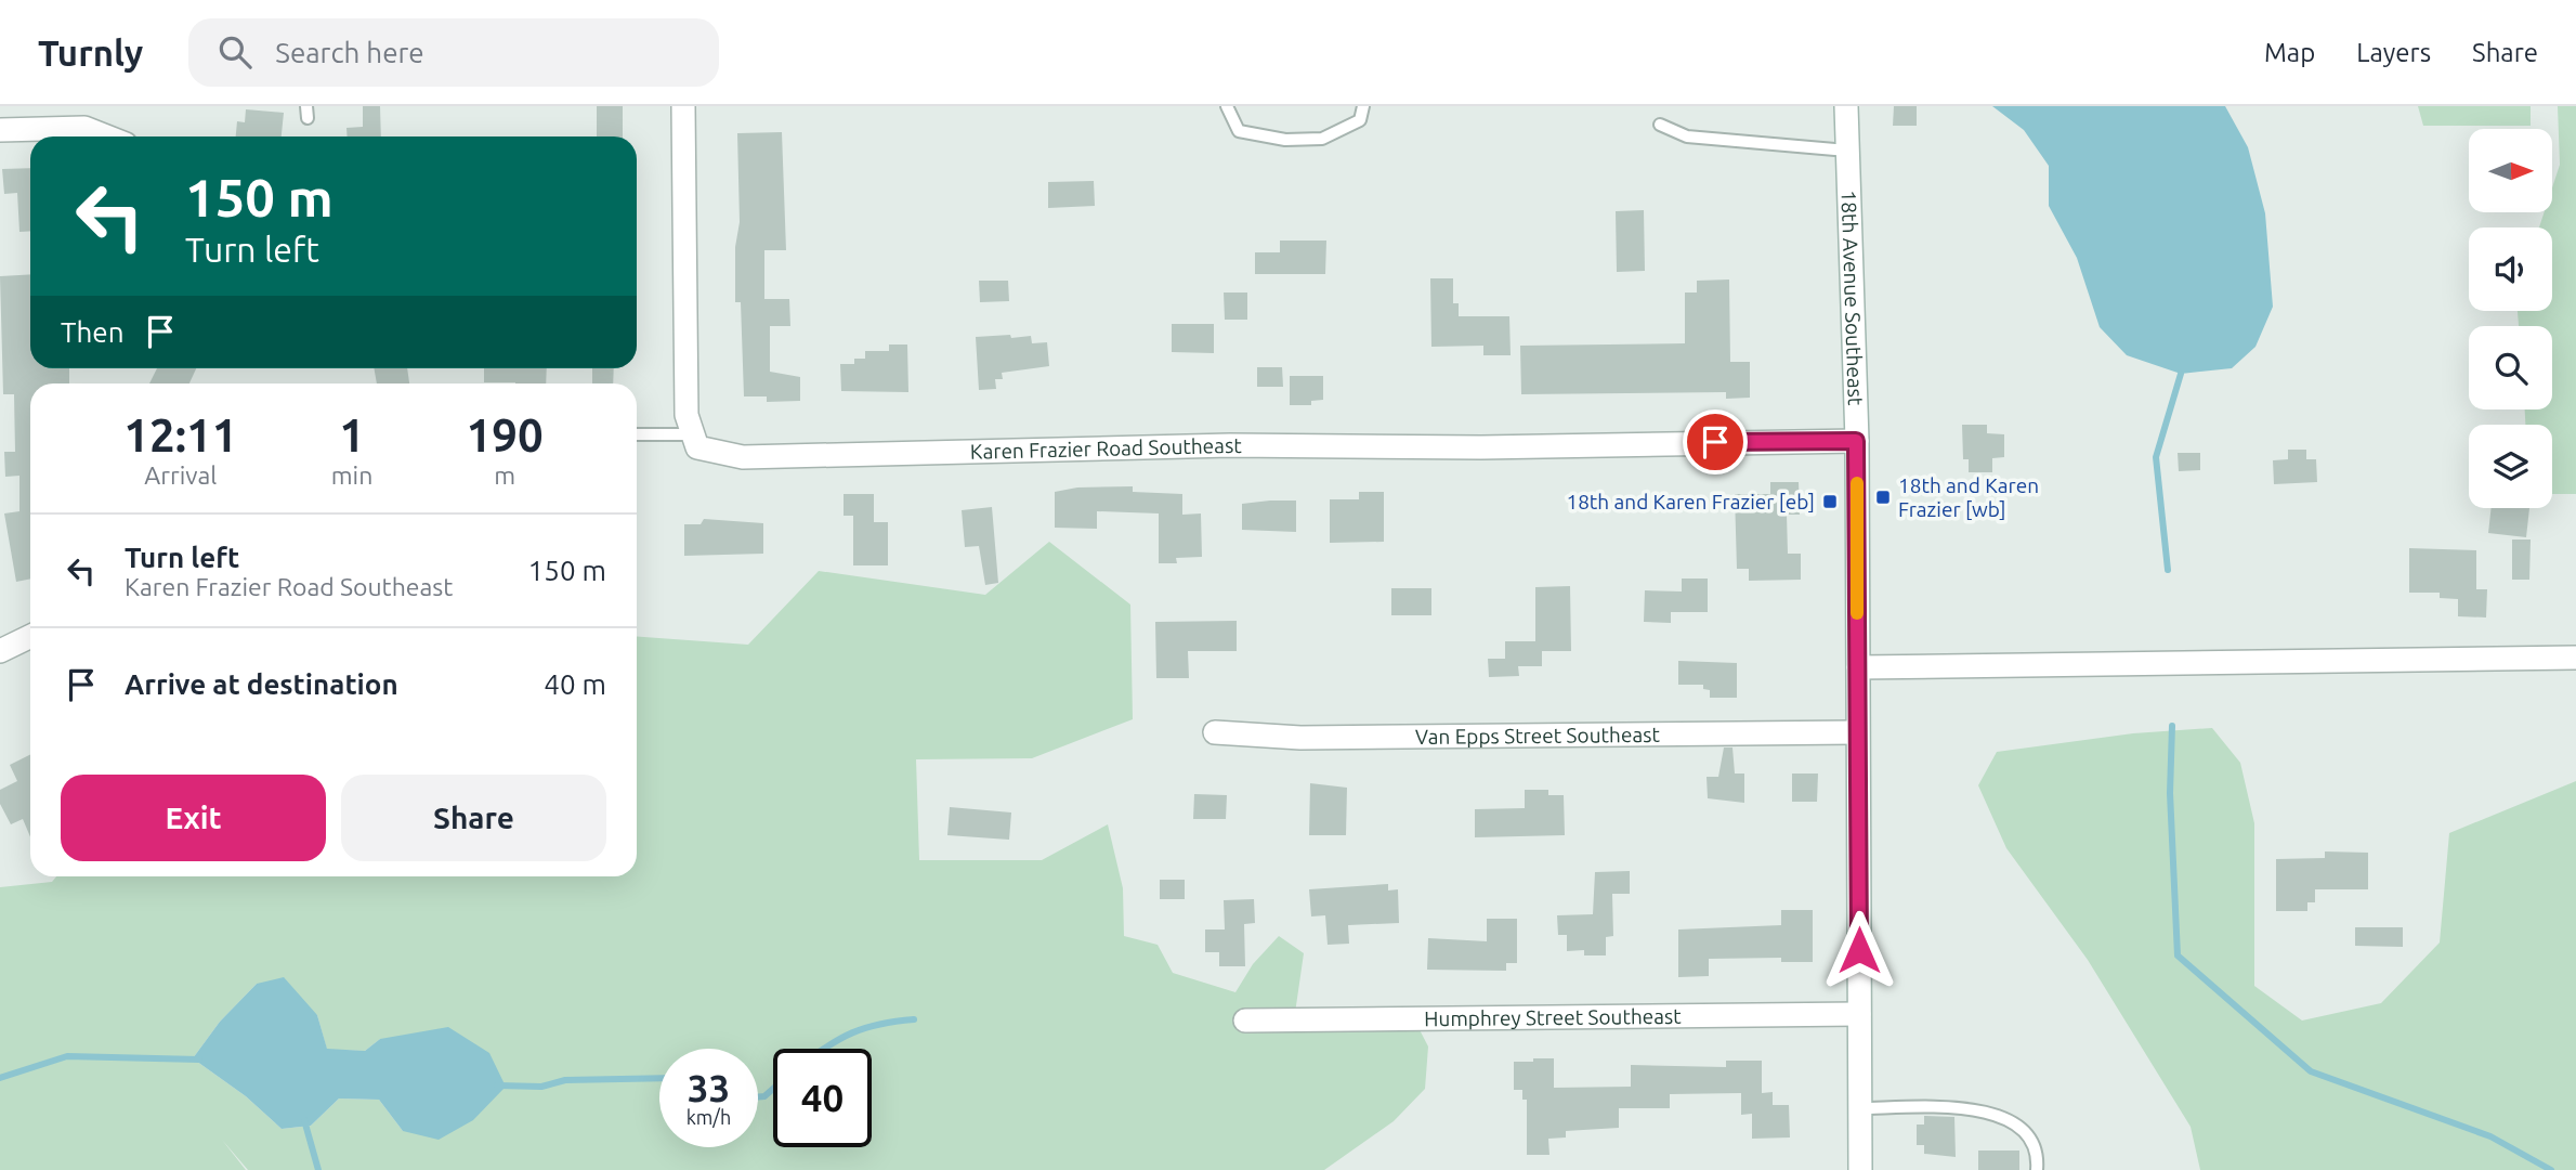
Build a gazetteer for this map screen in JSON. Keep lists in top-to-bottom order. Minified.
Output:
{"streets":{"street":["18th Avenue Southeast","Karen Frazier Road Southeast","Van Epps Street Southeast","Humphrey Street Southeast"]},"crossings":[["18th Avenue Southeast","Karen Frazier Road Southeast"],["18th Avenue Southeast","Van Epps Street Southeast"],["18th Avenue Southeast","Humphrey Street Southeast"]],"places":{"transit":["18th and Karen Frazier [wb]","18th and Karen Frazier [eb]"]},"north":"right","page":{"header":"Turnly","search":"Search here","nav":["Map","Layers","Share"],"turn":["150 m","Turn left"],"then":"Then","eta":["12:11","Arrival","1","min","190","m"],"list":[{"name":"Turn left","note":"Karen Frazier Road Southeast","value":"150 m"},{"name":"Arrive at destination","value":"40 m"}],"buttons":["Exit","Share"],"speed":"33 km/h","limit":"40"}}
